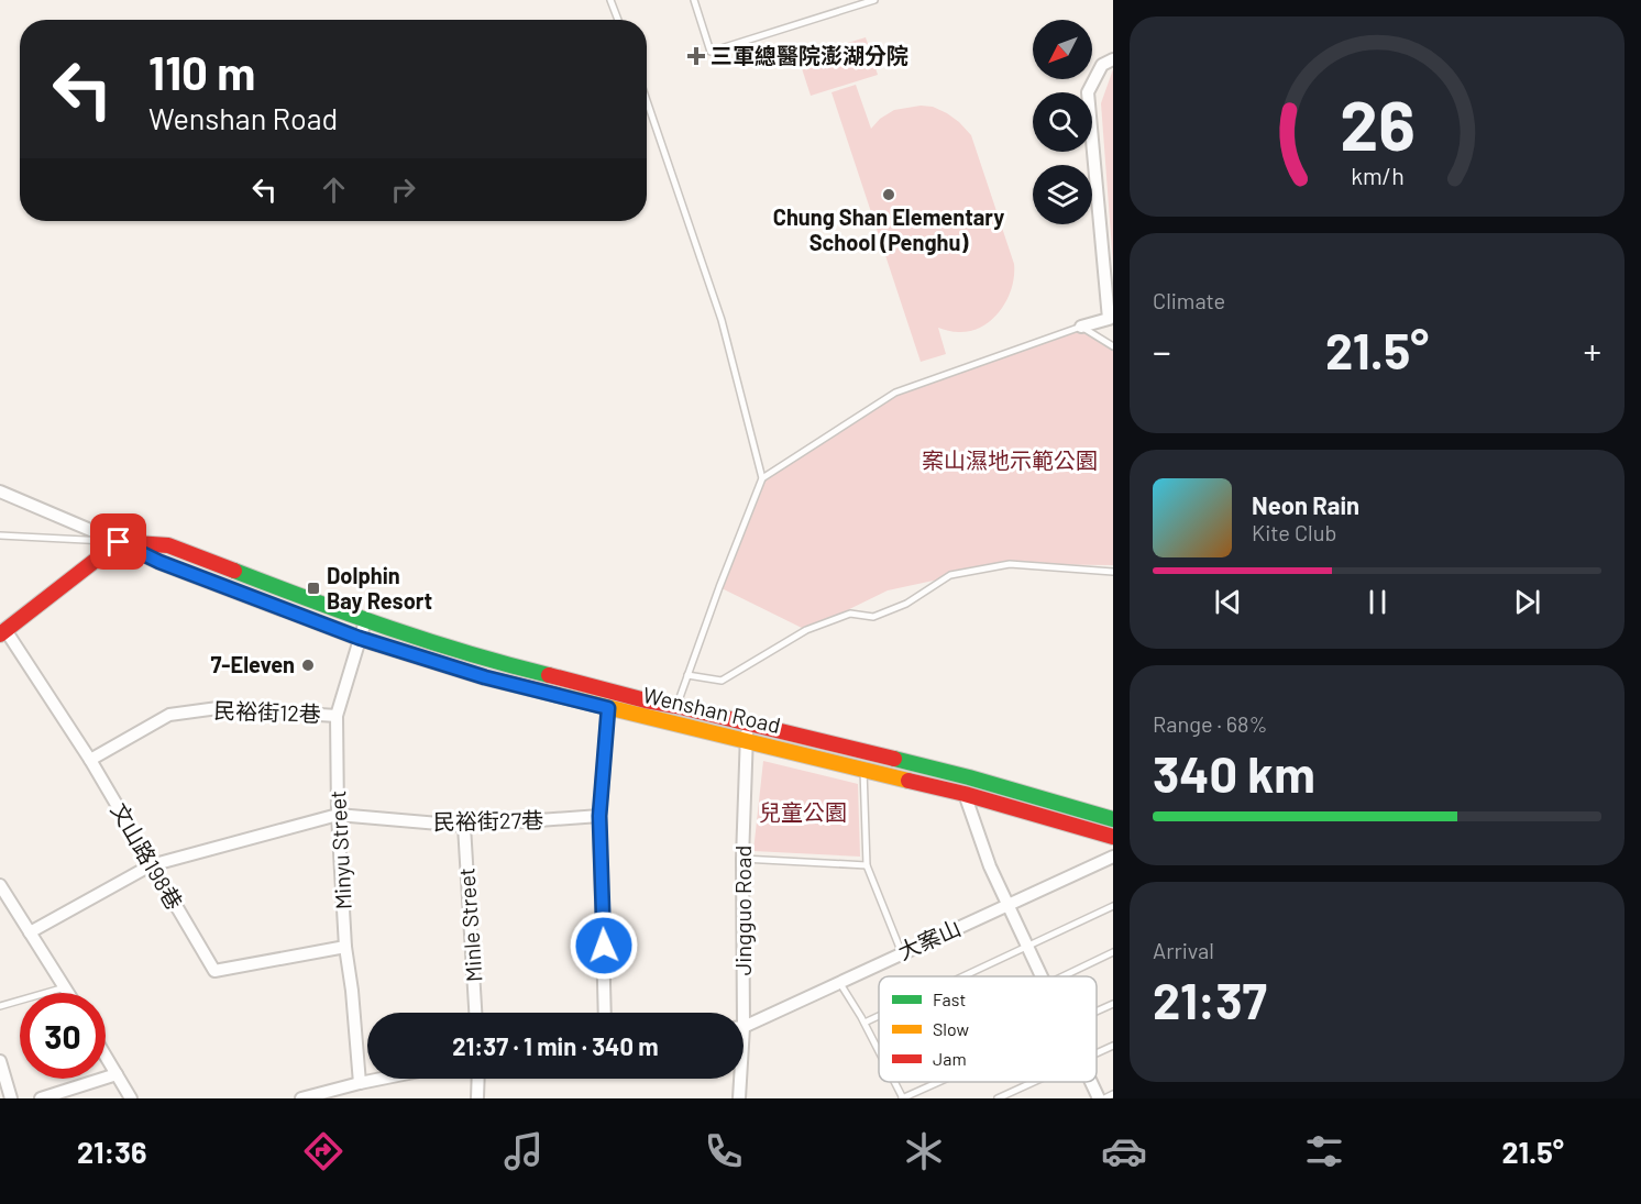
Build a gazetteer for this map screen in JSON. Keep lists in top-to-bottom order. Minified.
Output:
{"streets":{"main road":["Wenshan Road"],"street":["民裕街12巷","民裕街27巷","Minyu Street","文山路198巷","Jingguo Road","Minle Street","大案山"]},"crossings":[["Wenshan Road","Minyu Street"],["Wenshan Road","Jingguo Road"],["民裕街12巷","Minyu Street"],["民裕街12巷","文山路198巷"],["民裕街27巷","Minyu Street"],["民裕街27巷","Minle Street"],["Minyu Street","文山路198巷"]],"parks":["案山濕地示範公園","兒童公園"],"places":{"health":["三軍總醫院澎湖分院"],"other":["Chung Shan Elementary School (Penghu)","7-Eleven"],"transit":["Dolphin Bay Resort"]},"legend":["Fast","Slow","Jam"],"north":"bottom left","page":{"turn":["110 m","Wenshan Road"],"tile":["Climate",["Range · 68%","340 km"],["Arrival","21:37"]],"heat":["−","21.5°","+"],"song":["Neon Rain","Kite Club"],"limit":"30","trip":"21:37 · 1 min · 340 m","tabs":["21:36","21.5°"],"gauge":["26","km/h"]}}
